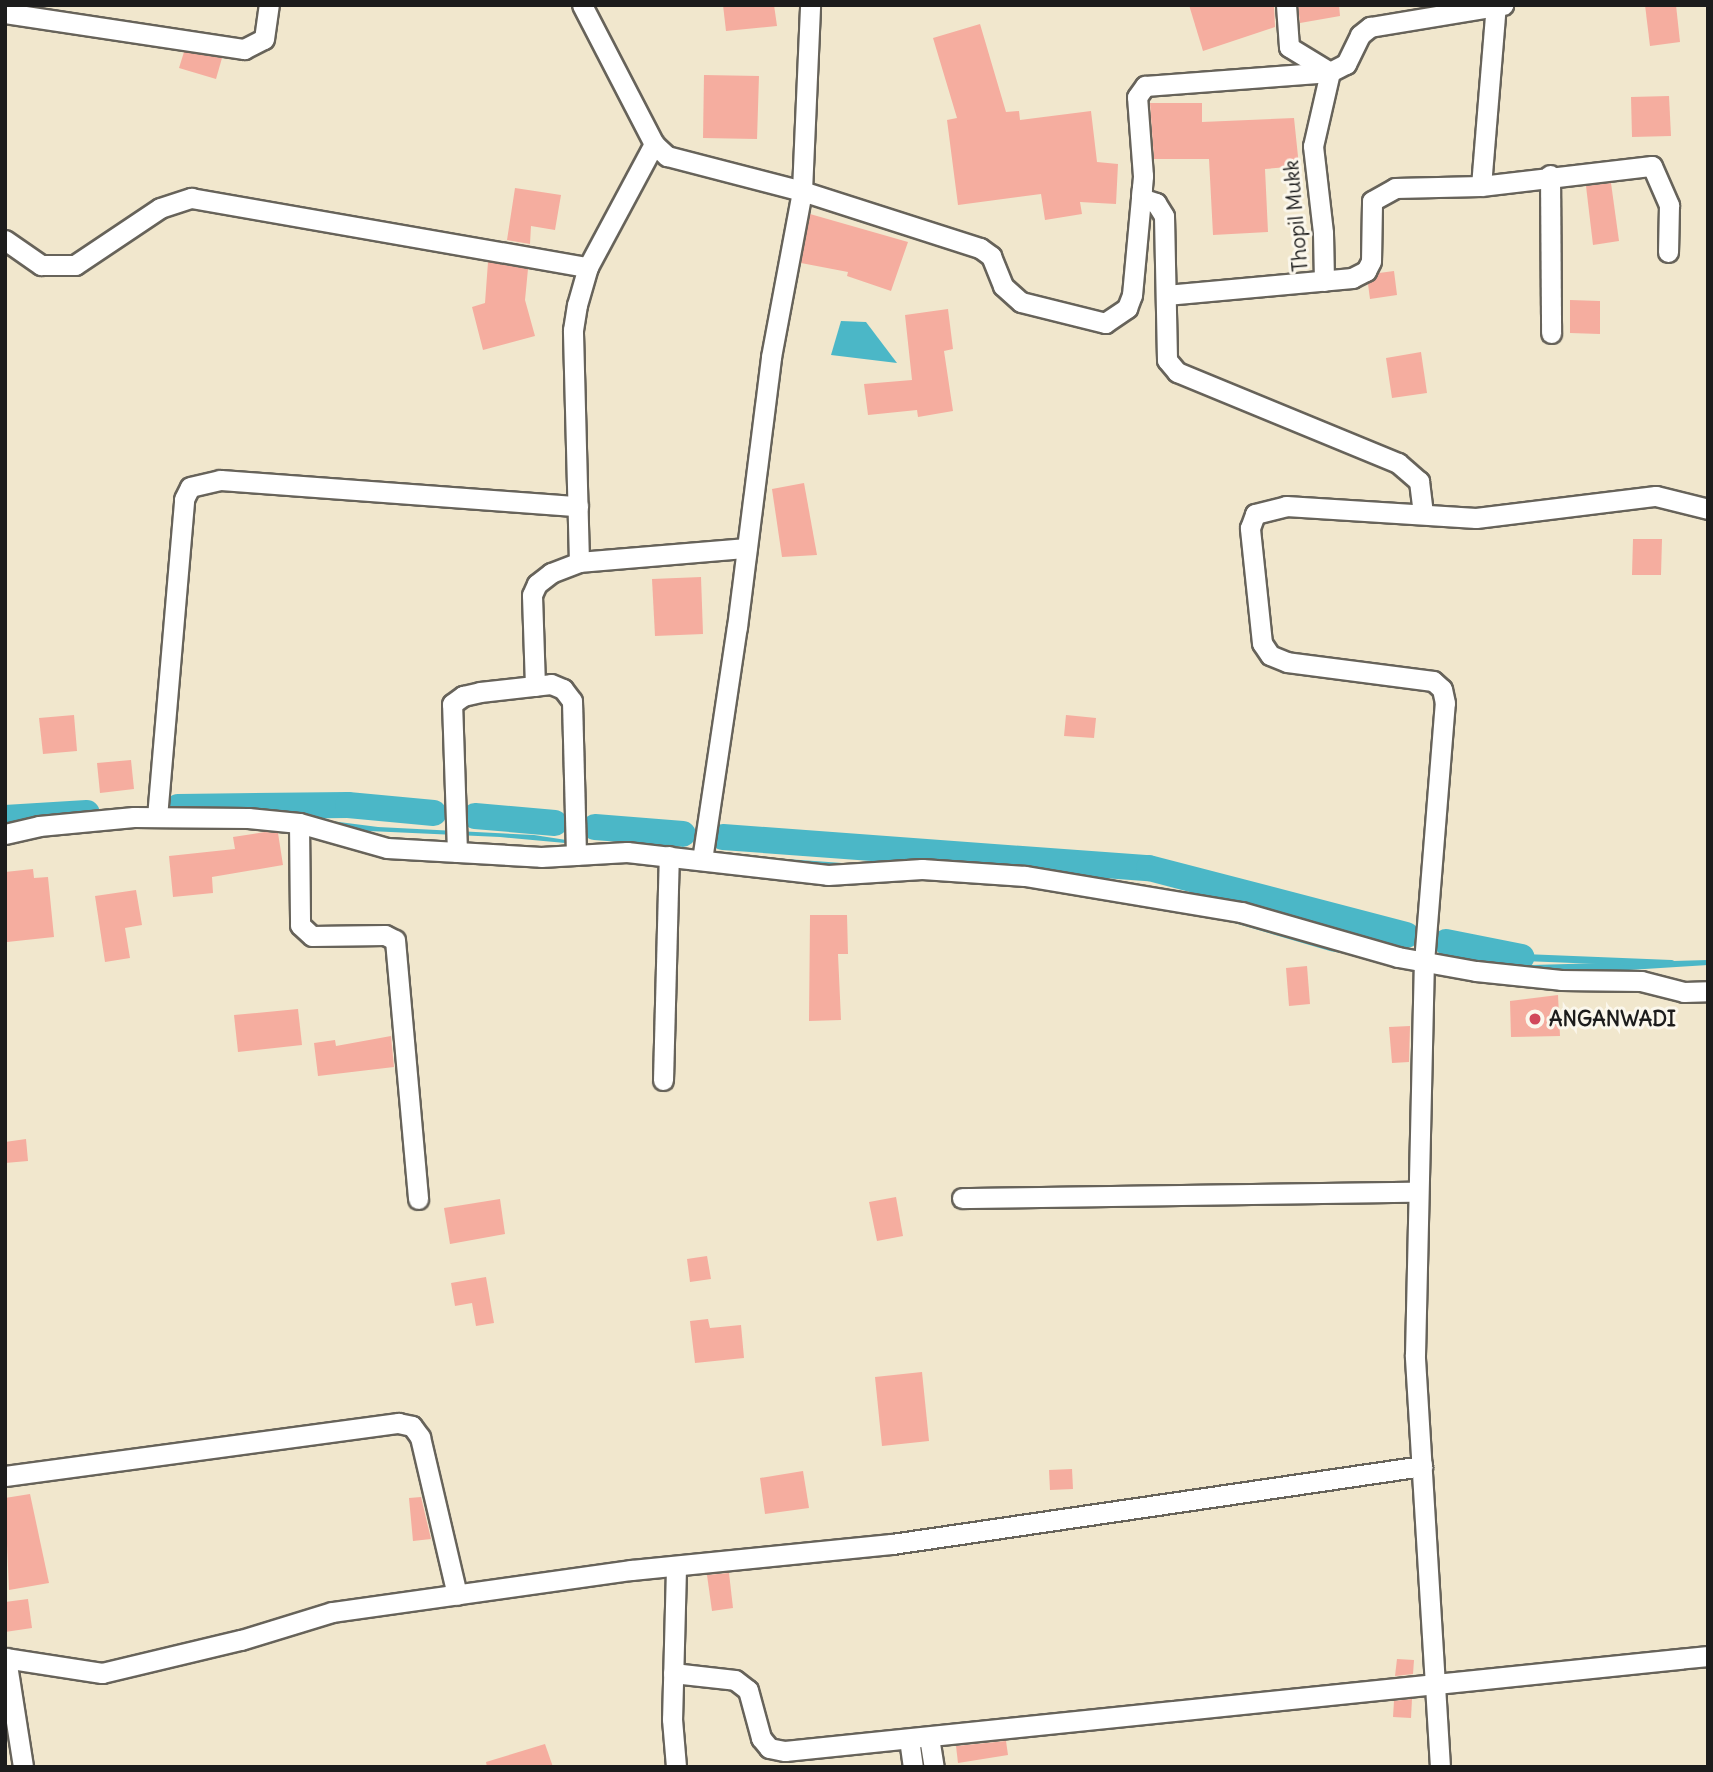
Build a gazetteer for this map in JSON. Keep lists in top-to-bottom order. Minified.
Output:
{"streets":{"street":["Thopil Mukk"]},"places":["ANGANWADI"]}
